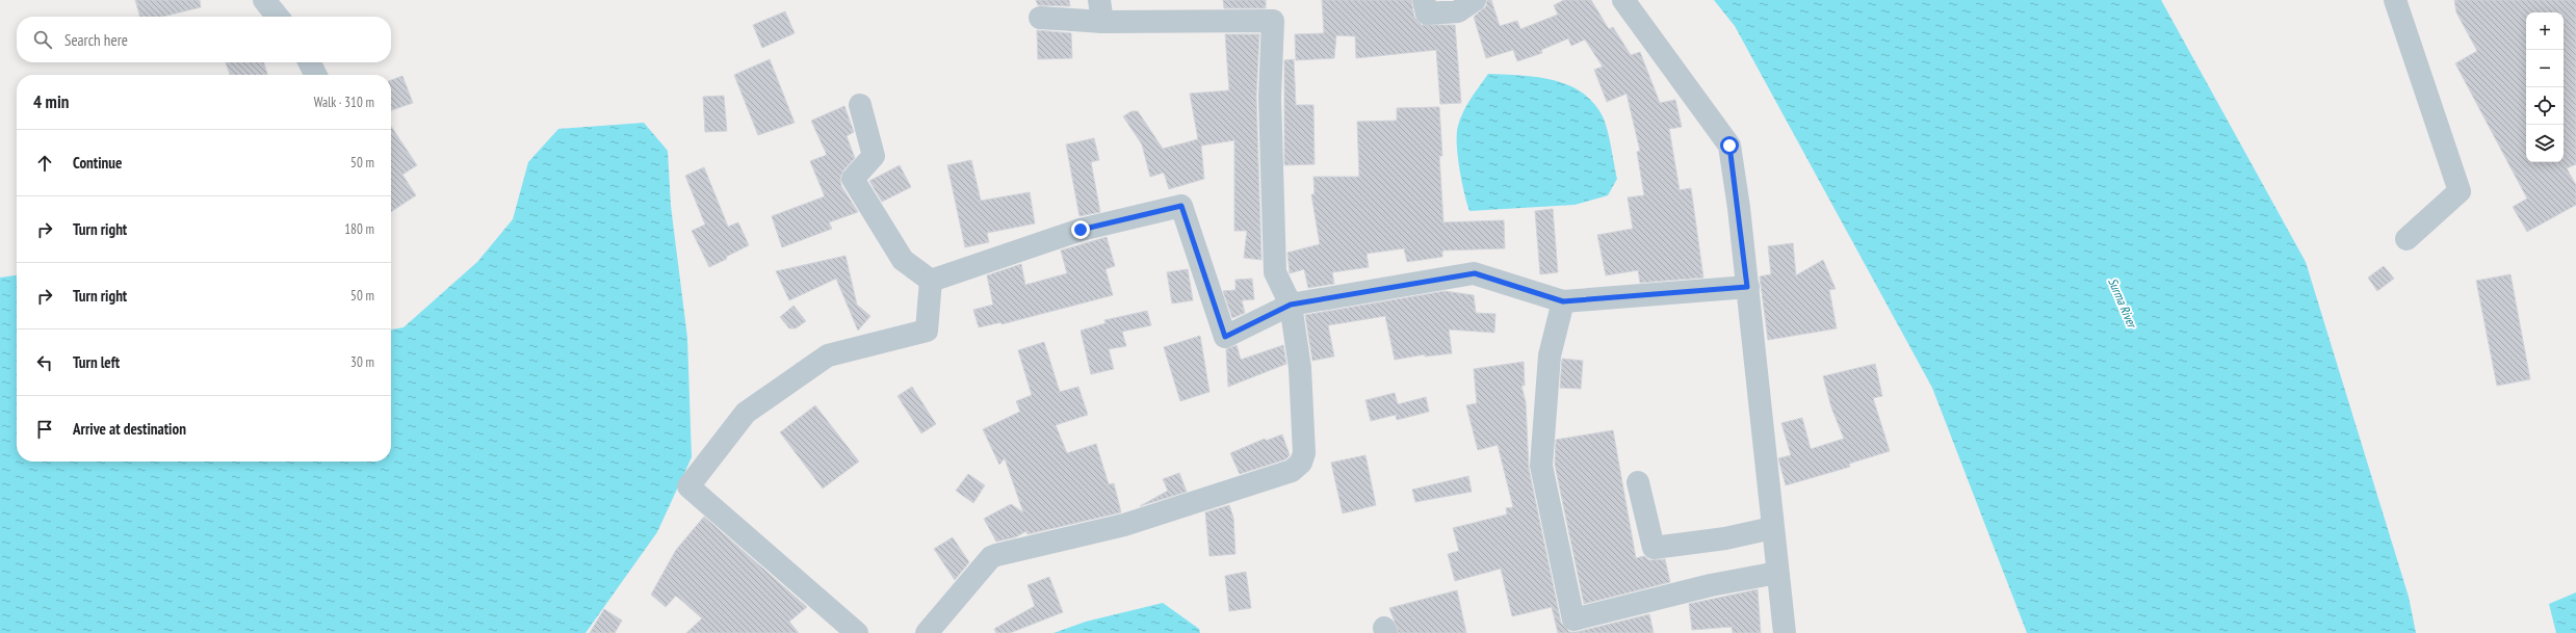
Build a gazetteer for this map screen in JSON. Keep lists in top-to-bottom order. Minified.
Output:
{"water":["Surma River"],"page":{"map_buttons":["+","−"],"search":"Search here","heading":["4 min","Walk · 310 m"],"list":[["Continue","50 m"],["Turn right","180 m"],["Turn right","50 m"],["Turn left","30 m"],"Arrive at destination"]}}
